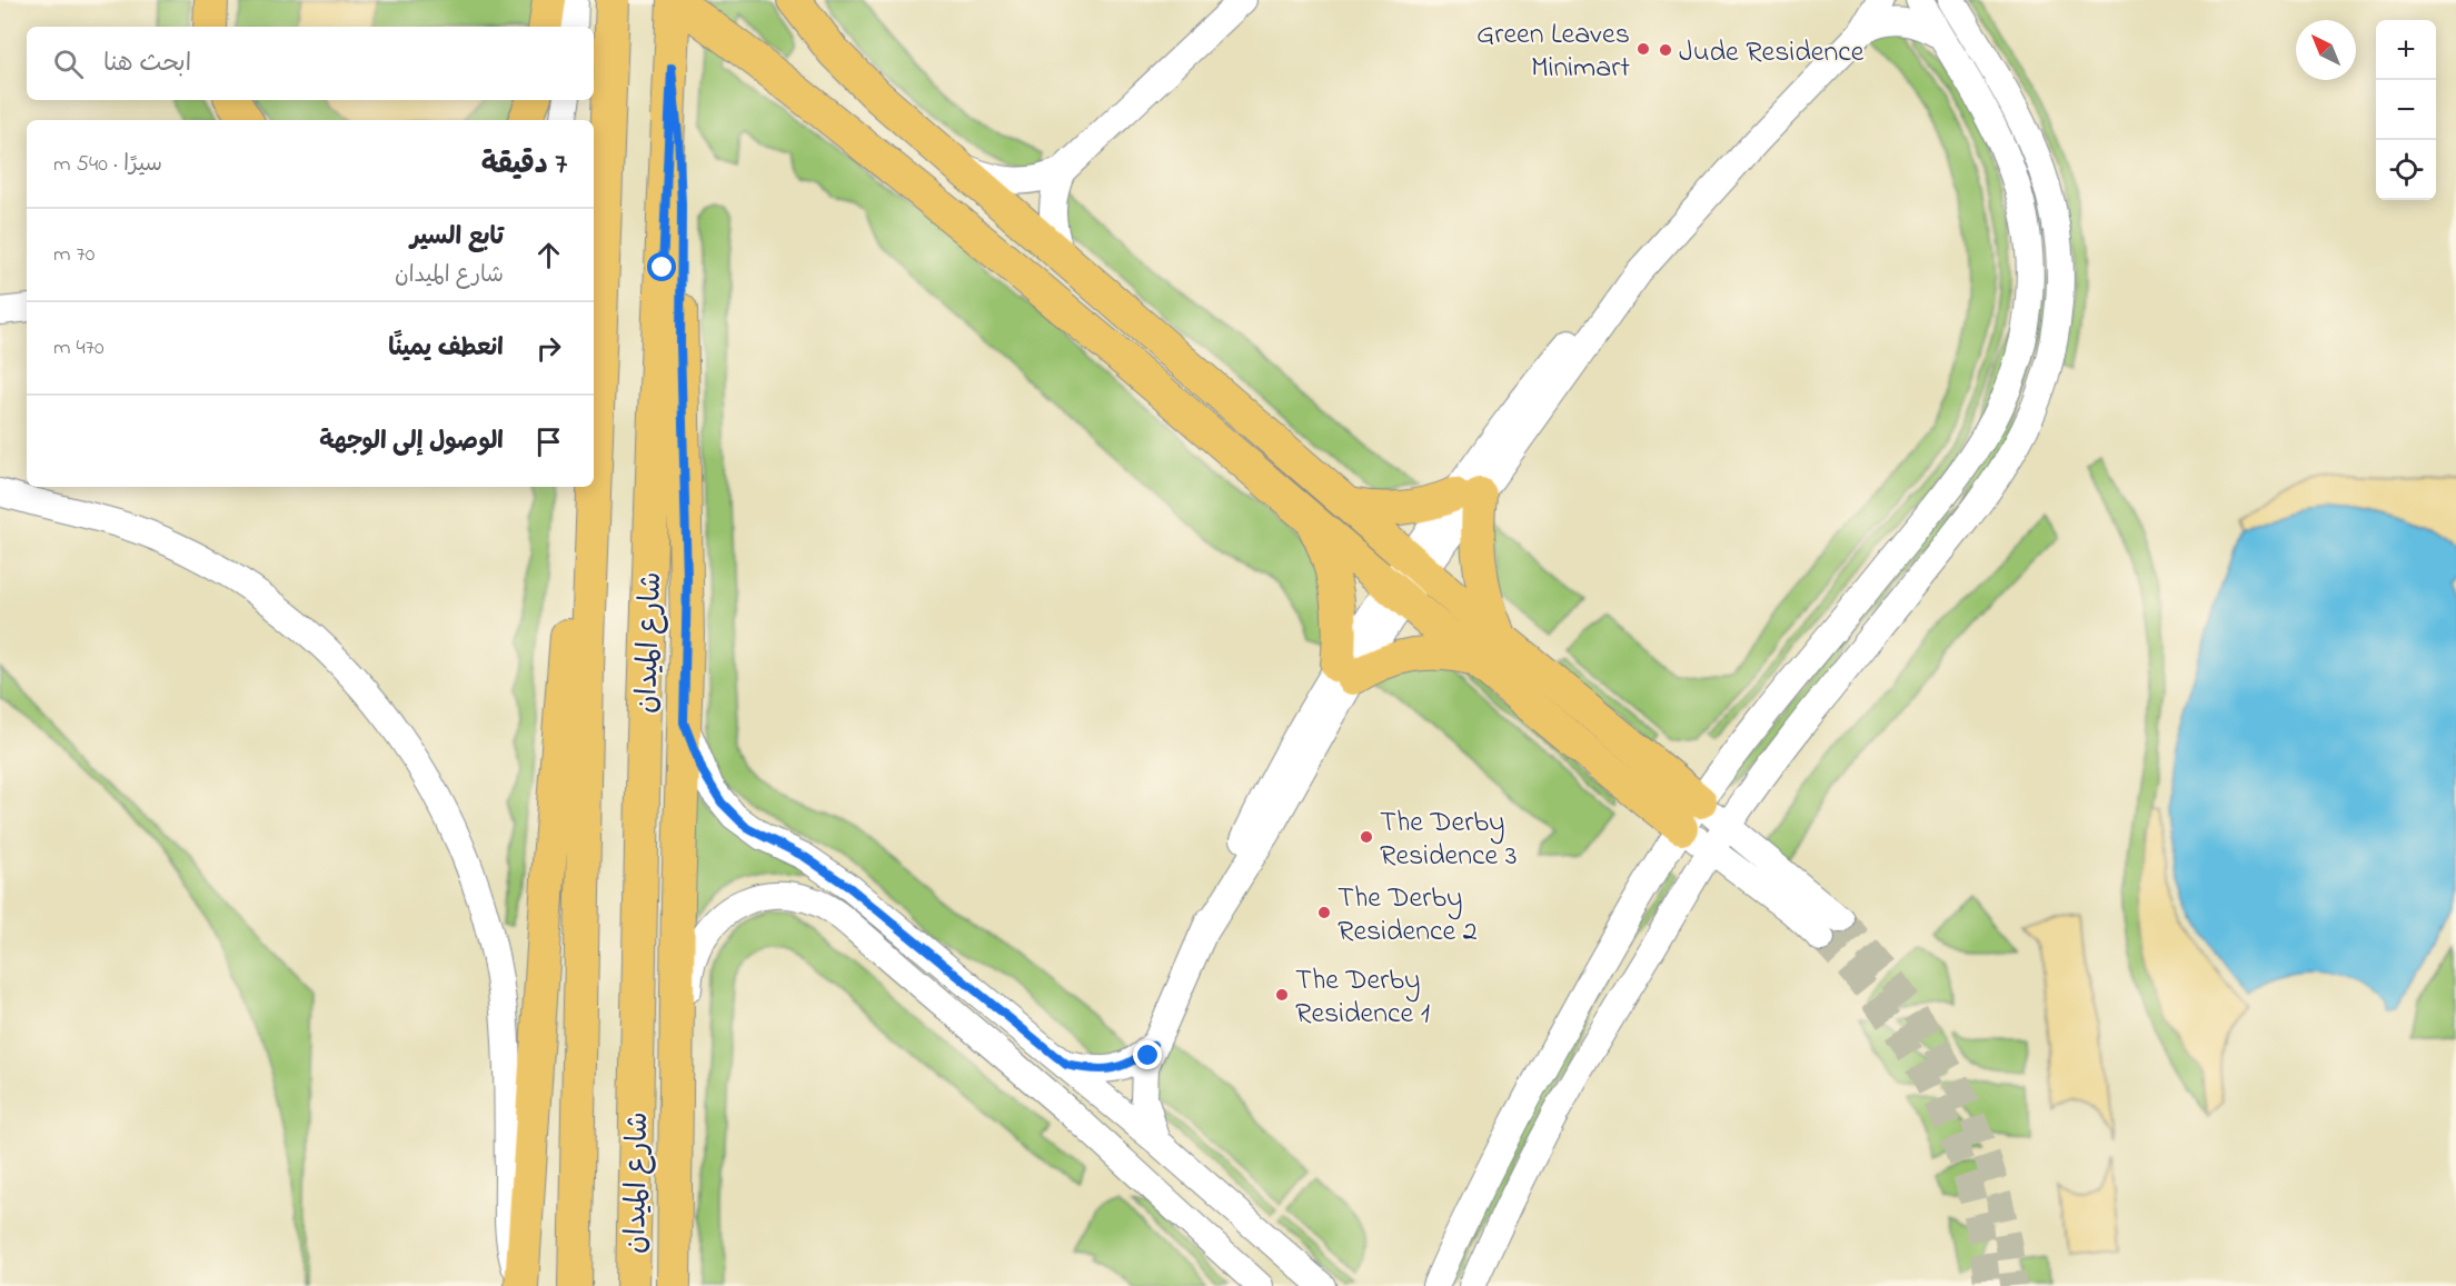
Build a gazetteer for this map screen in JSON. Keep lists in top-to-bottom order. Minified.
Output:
{"streets":{"main road":["شارع الميدان"]},"places":["Green Leaves Minimart","Jude Residence","The Derby Residence 3","The Derby Residence 2","The Derby Residence 1"],"north":"top left","page":{"map_buttons":["+","−"],"search":"ابحث هنا","heading":["7 دقيقة","سيرًا · 540 m"],"list":[["تابع السير","شارع الميدان","70 m"],["انعطف يمينًا","470 m"],"الوصول إلى الوجهة"]}}
